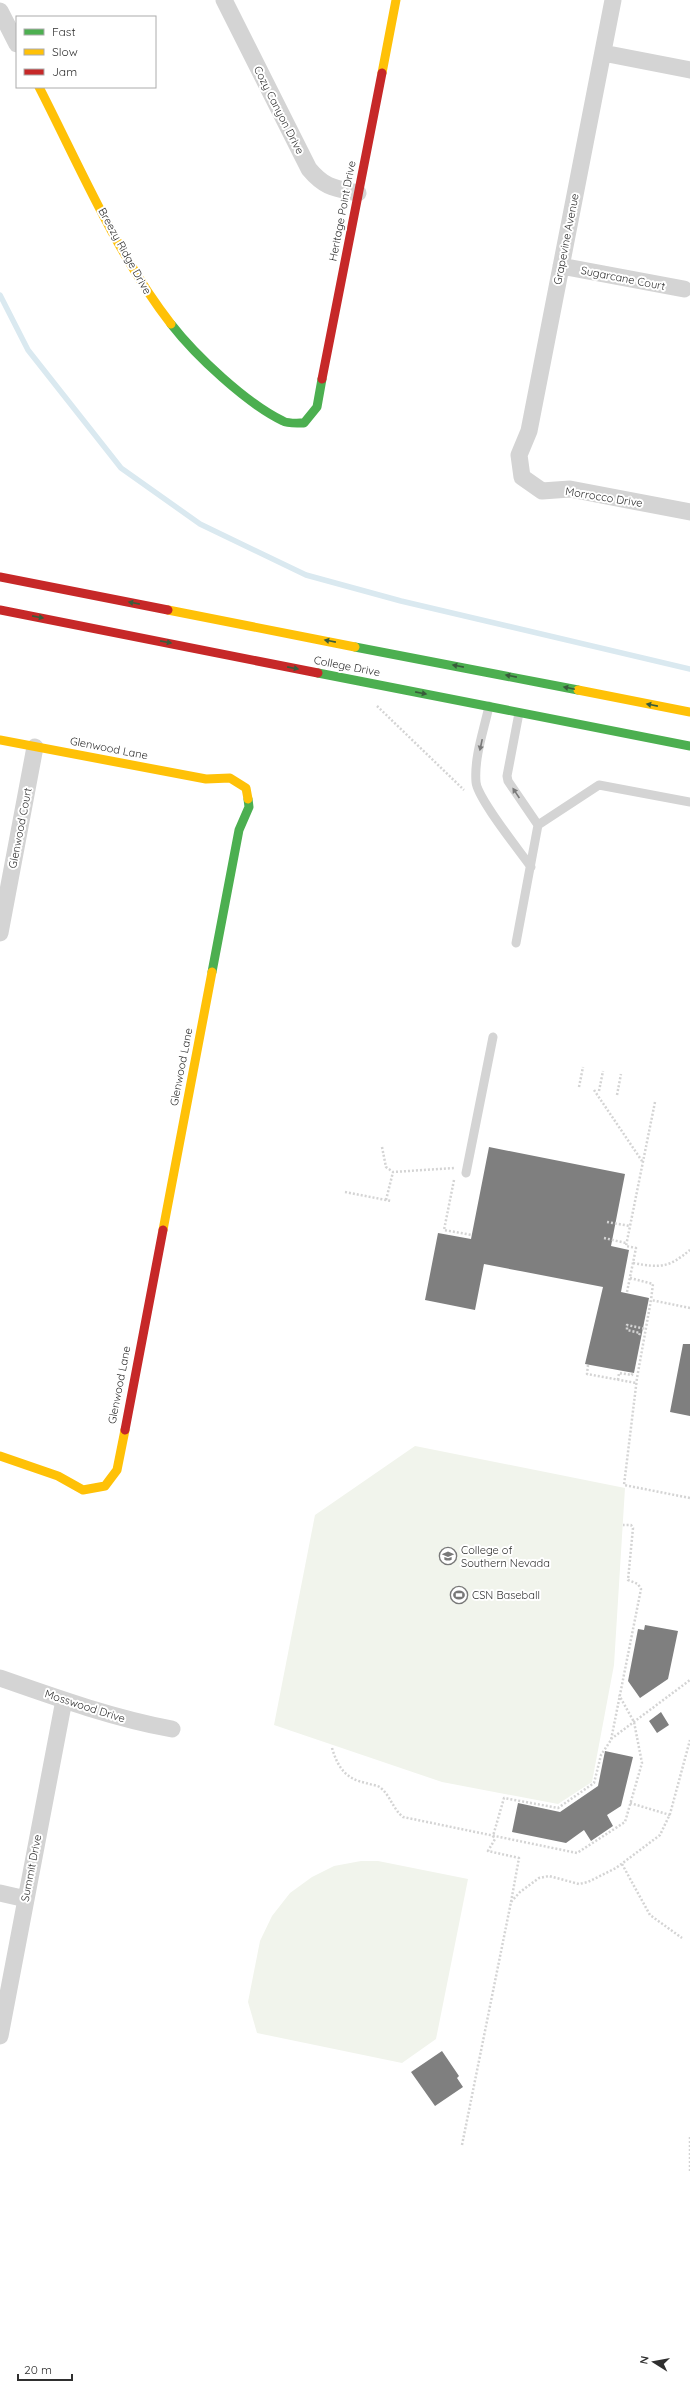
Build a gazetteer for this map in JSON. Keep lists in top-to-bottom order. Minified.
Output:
{"streets":{"street":["Cozy Canyon Drive","Heritage Point Drive","Grapevine Avenue","Breezy Ridge Drive","Sugarcane Court","Morrocco Drive","College Drive","Glenwood Lane","Glenwood Court","Mosswood Drive","Summit Drive"]},"crossings":[["Cozy Canyon Drive","Heritage Point Drive"],["Heritage Point Drive","Breezy Ridge Drive"],["Grapevine Avenue","Sugarcane Court"],["Grapevine Avenue","Morrocco Drive"],["Glenwood Lane","Glenwood Court"],["Mosswood Drive","Summit Drive"]],"places":{"school or university":["College of Southern Nevada"],"sports":["CSN Baseball"]},"legend":["Fast","Slow","Jam"],"scale_bar":"20 m","north":"left"}
